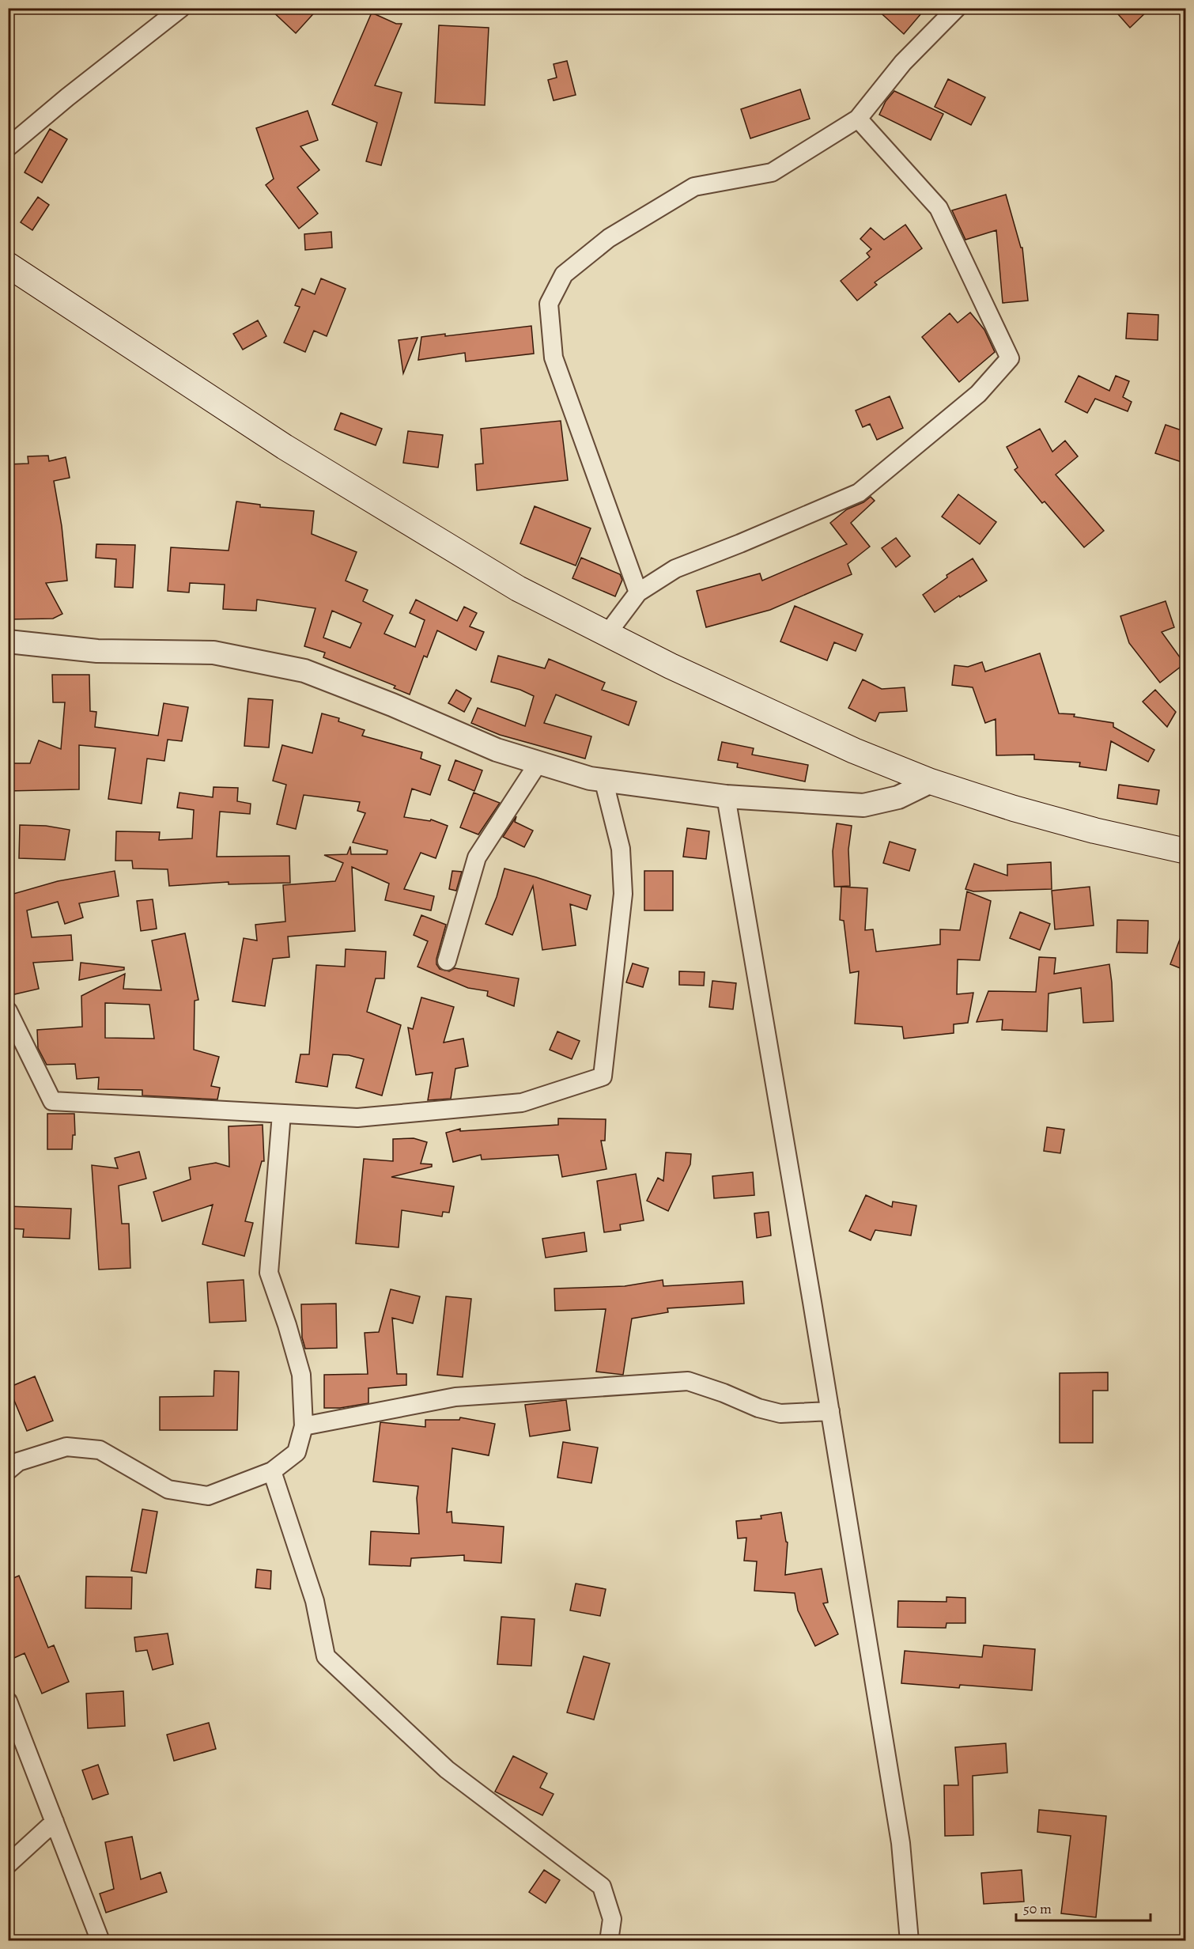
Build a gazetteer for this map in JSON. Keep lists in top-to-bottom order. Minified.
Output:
{"scale_bar":"50 m"}
